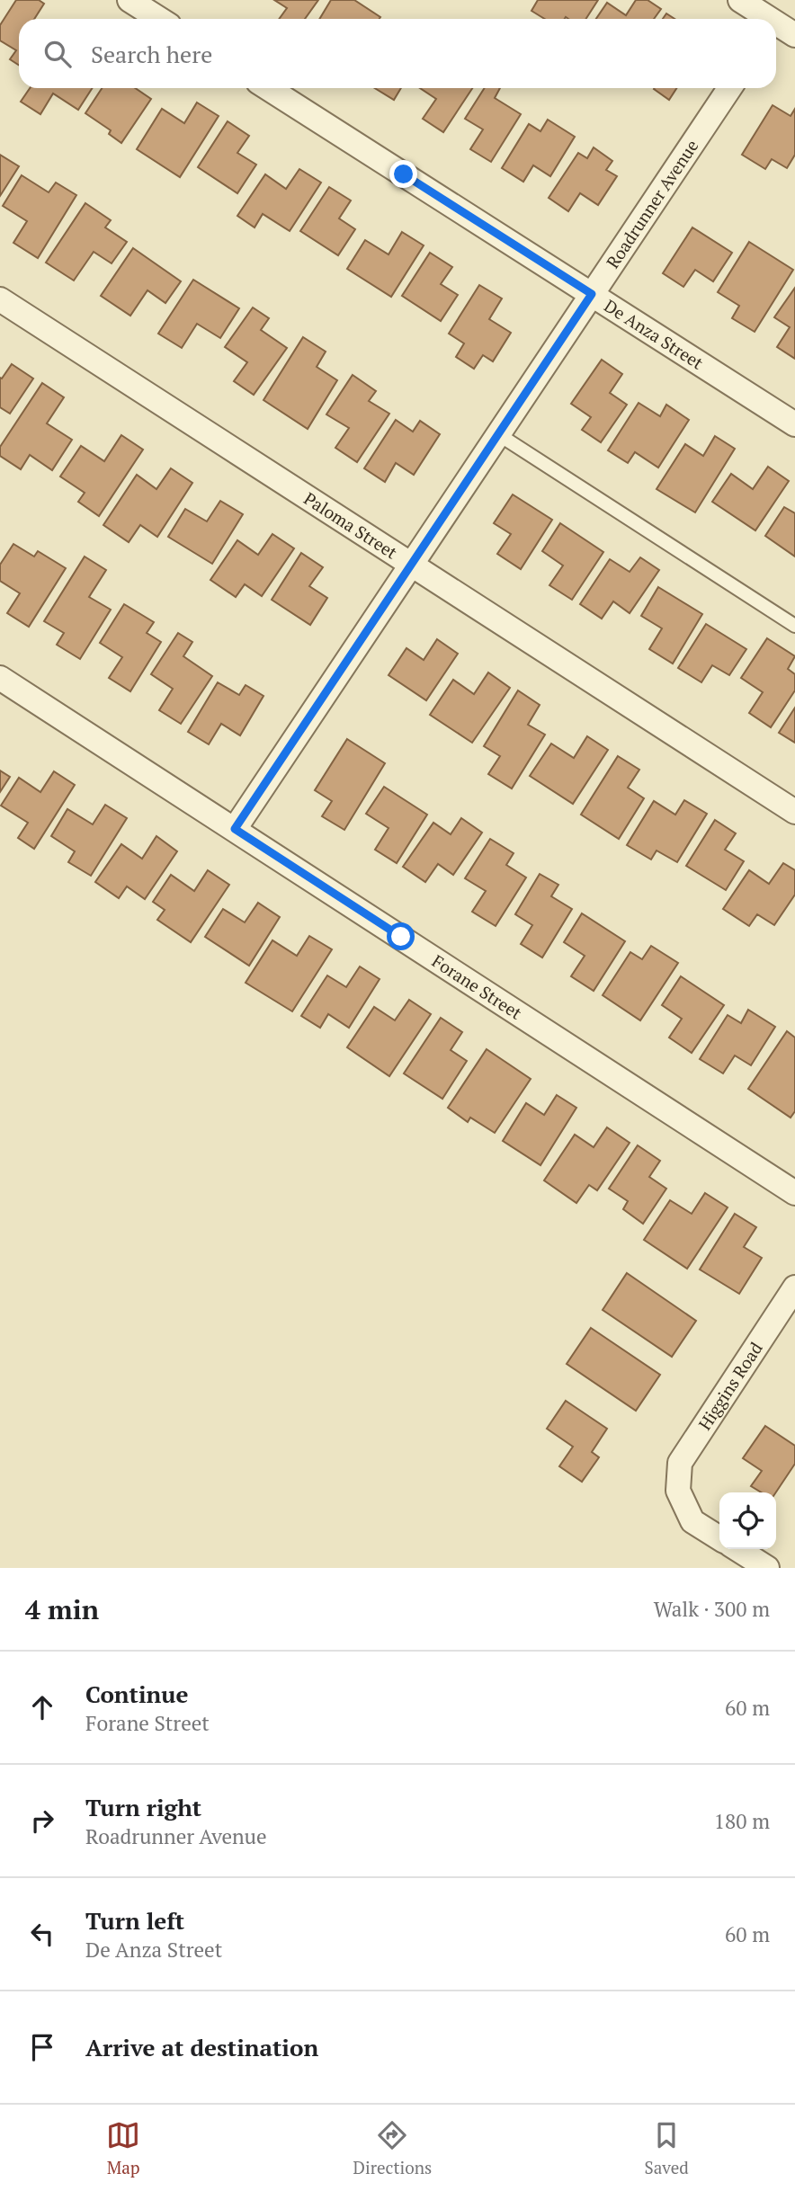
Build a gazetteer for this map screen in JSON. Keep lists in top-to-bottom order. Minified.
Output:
{"streets":{"street":["Roadrunner Avenue","De Anza Street","Paloma Street","Forane Street","Higgins Road"]},"crossings":[["Roadrunner Avenue","De Anza Street"],["Roadrunner Avenue","Paloma Street"],["Roadrunner Avenue","Forane Street"]],"page":{"search":"Search here","heading":["4 min","Walk · 300 m"],"list":[["Continue","Forane Street","60 m"],["Turn right","Roadrunner Avenue","180 m"],["Turn left","De Anza Street","60 m"],"Arrive at destination"],"nav":["Map","Directions","Saved"]}}
